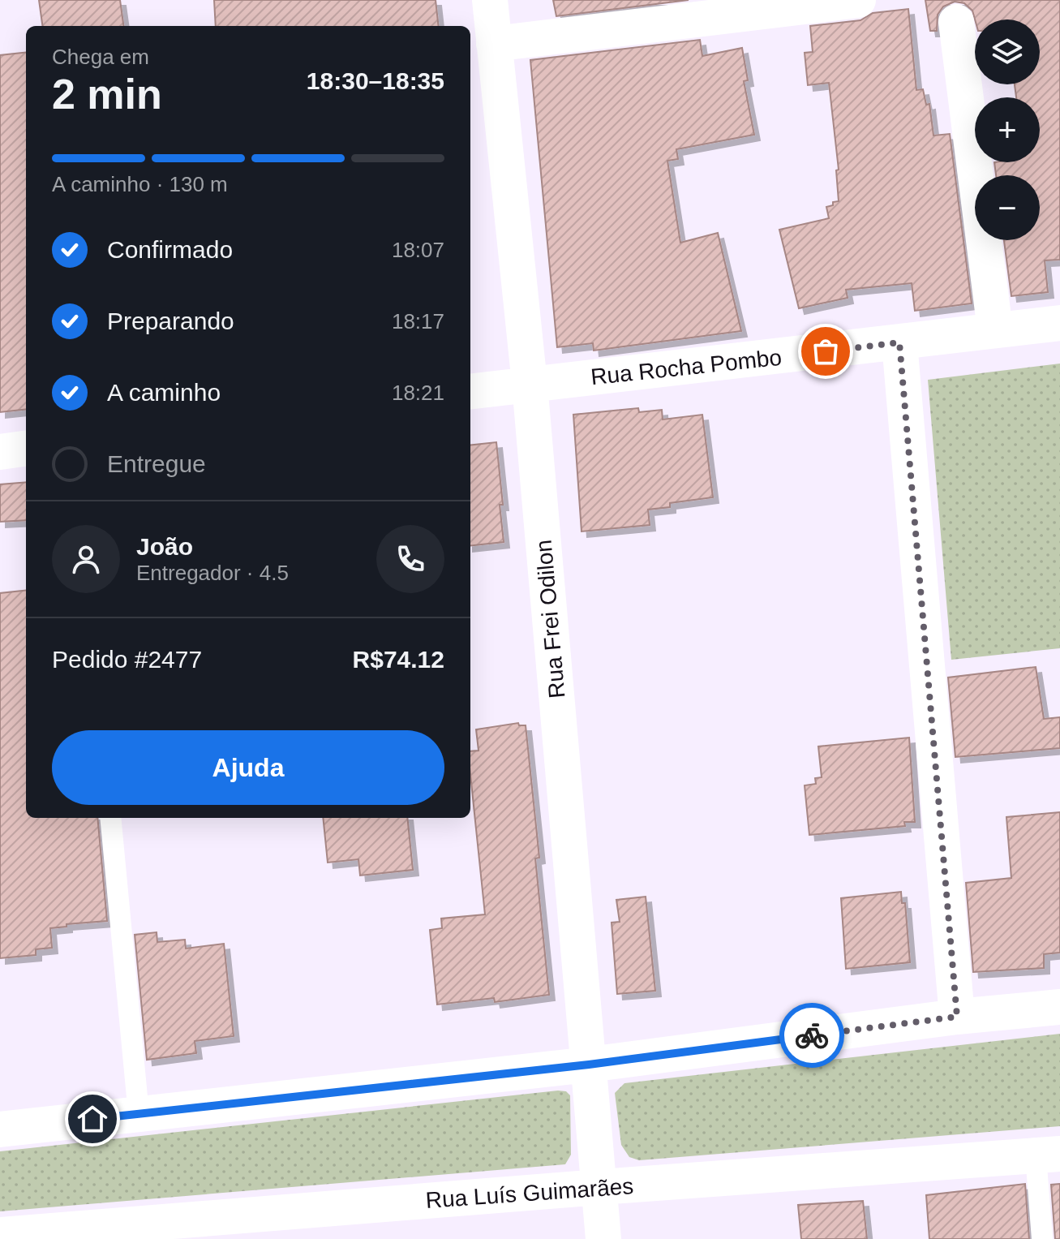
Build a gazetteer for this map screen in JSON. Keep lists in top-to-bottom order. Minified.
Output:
{"streets":{"street":["Rua Rocha Pombo","Rua Frei Odilon","Rua Luís Guimarães"]},"crossings":[["Rua Rocha Pombo","Rua Frei Odilon"],["Rua Frei Odilon","Rua Luís Guimarães"]],"page":{"map_buttons":["+","−"],"heading":["2 min","Chega em","18:30–18:35"],"panel":["João","Entregador · 4.5","Pedido #2477","R$74.12"],"bar":"A caminho · 130 m","list":[["Confirmado","18:07"],["Preparando","18:17"],["A caminho","18:21"],"Entregue"],"buttons":"Ajuda"}}
